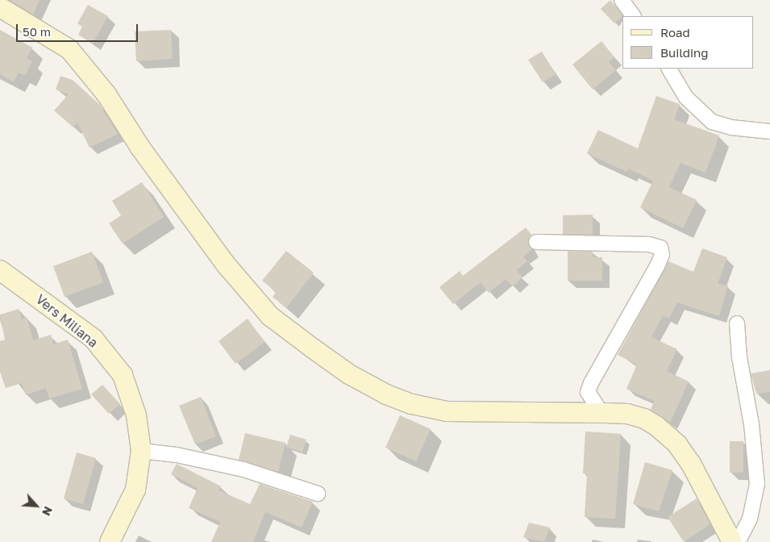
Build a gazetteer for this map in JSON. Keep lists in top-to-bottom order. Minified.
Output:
{"streets":{"main road":["Vers Miliana"]},"legend":["Road","Building"],"scale_bar":"50 m","north":"bottom right"}
